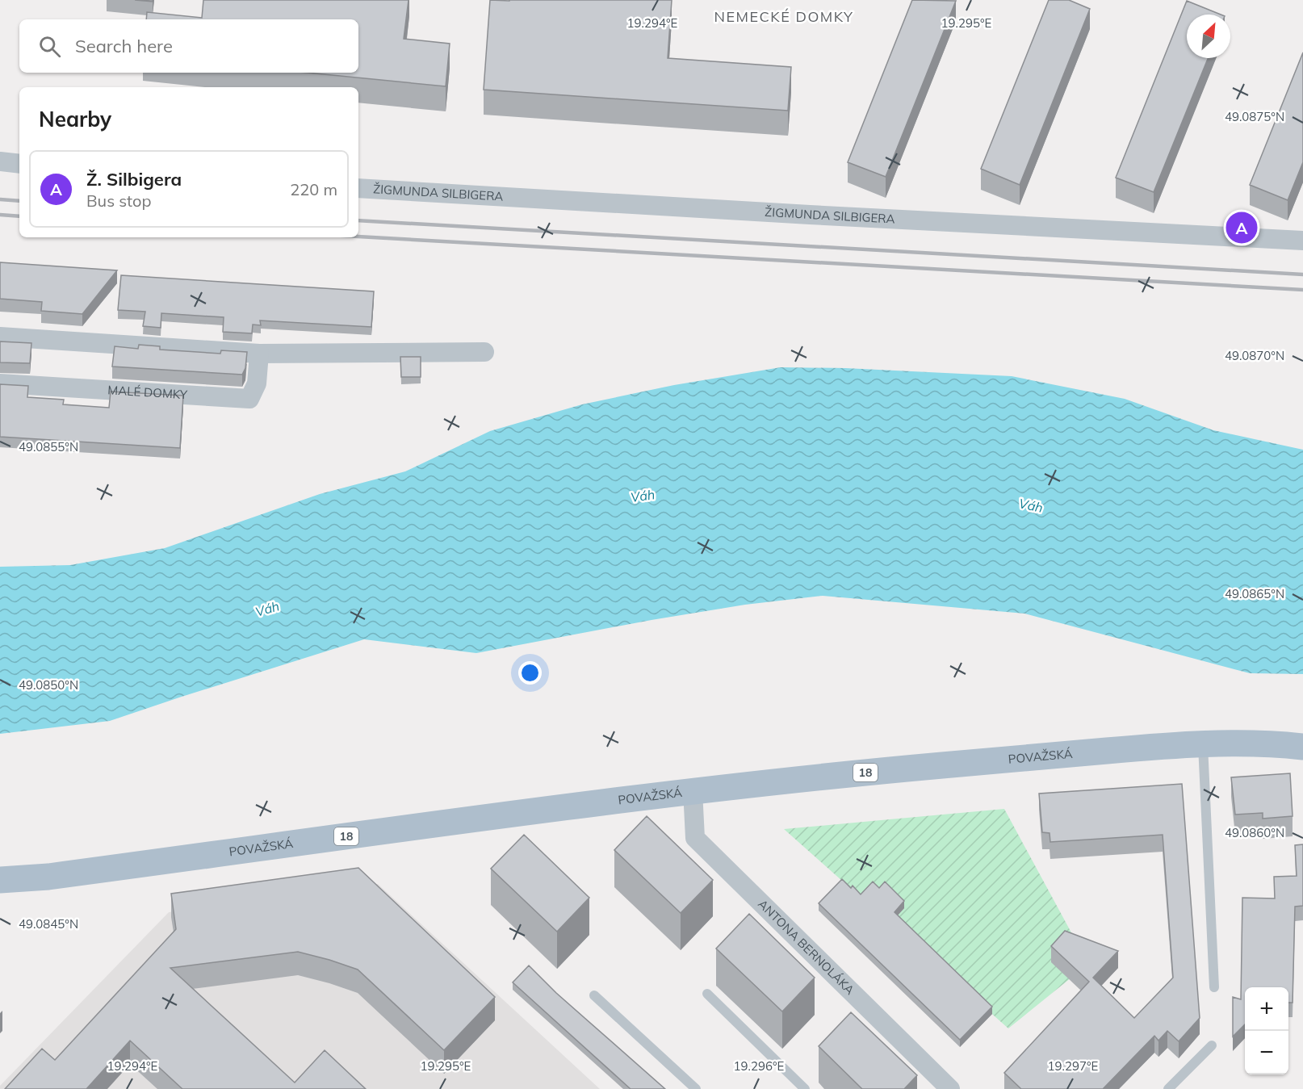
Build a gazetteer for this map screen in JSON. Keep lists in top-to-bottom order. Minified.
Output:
{"streets":{"main road":["POVAŽSKÁ","18"],"street":["ŽIGMUNDA SILBIGERA","MALÉ DOMKY","ANTONA BERNOLÁKA"]},"crossings":[["POVAŽSKÁ","ANTONA BERNOLÁKA"]],"districts":["NEMECKÉ DOMKY"],"water":["Váh"],"north":"top right","page":{"search":"Search here","heading":"Nearby","list":[{"mark":"A","name":"Ž. Silbigera","note":"Bus stop","value":"220 m"}],"pins":"A","map_buttons":["+","−"]},"coordinates":["19.294°E","19.295°E","49.0875°N","49.0870°N","49.0855°N","49.0865°N","49.0850°N","49.0860°N","49.0845°N","19.296°E","19.297°E"]}
